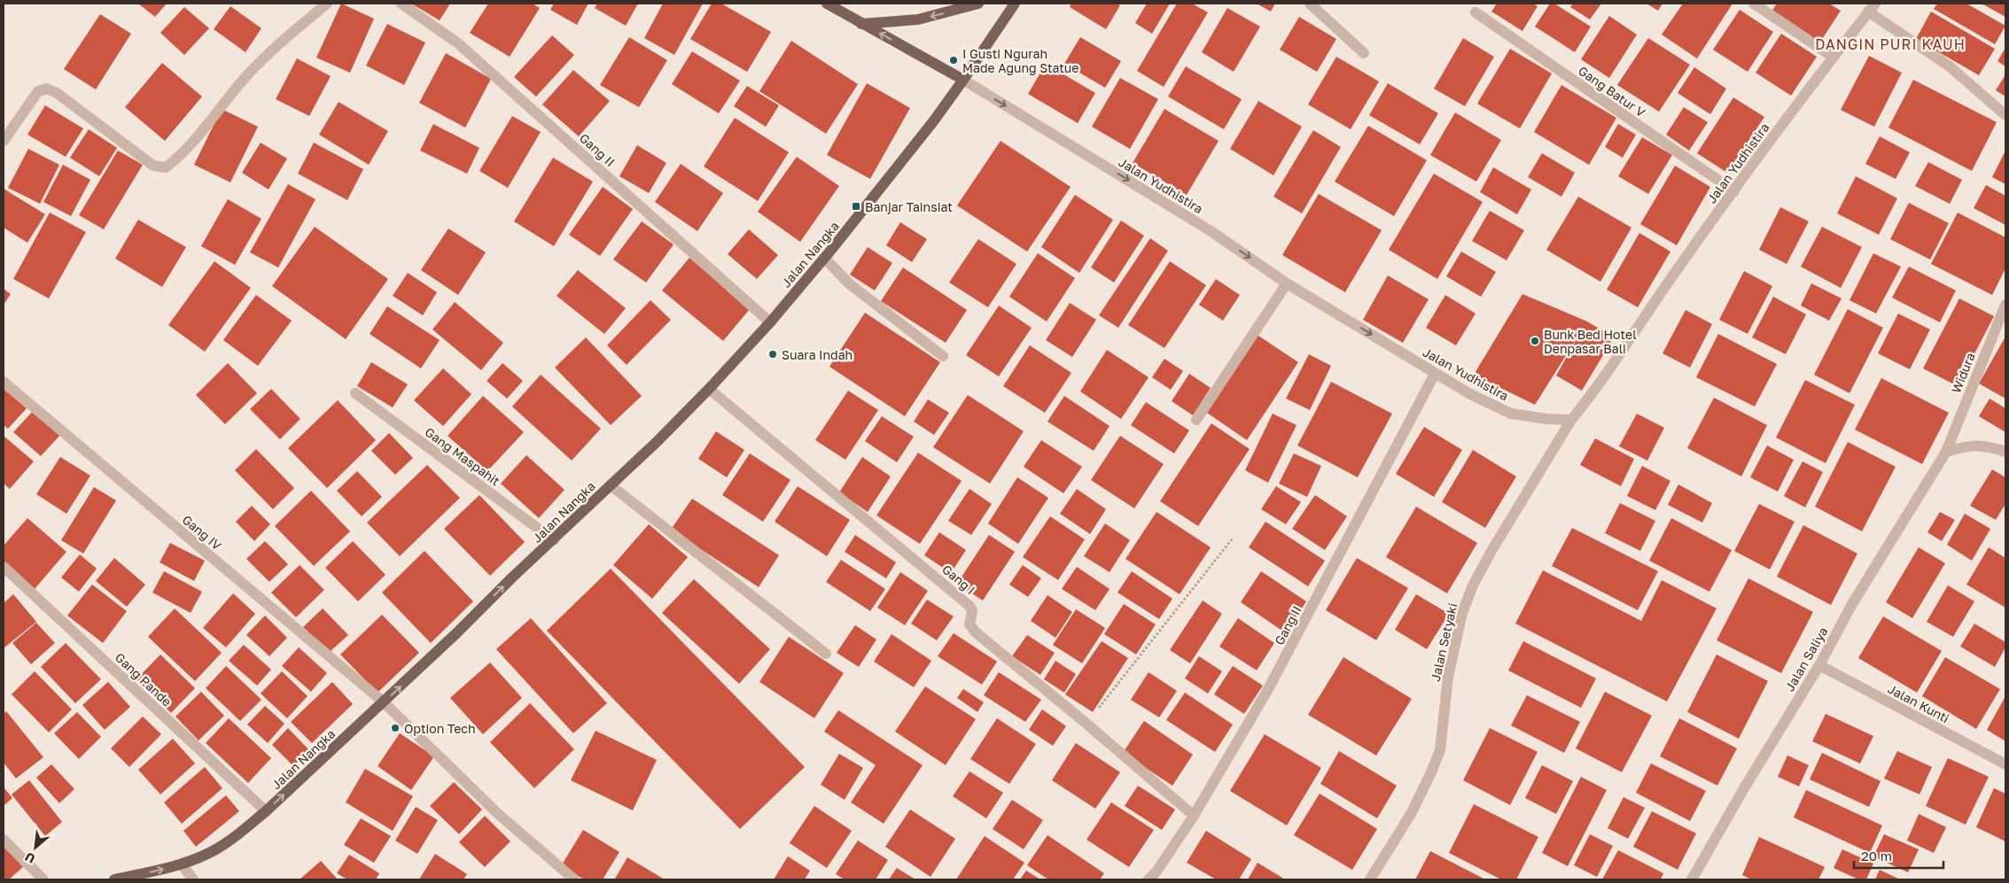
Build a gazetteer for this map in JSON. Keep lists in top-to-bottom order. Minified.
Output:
{"streets":{"main road":["Jalan Nangka"],"street":["Gang Batur V","Gang II","Jalan Yudhistira","Widura","Gang Maspahit","Gang IV","Gang I","Jalan Setyaki","Jalan Saliya","Gang Pande","Jalan Kunti"]},"crossings":[["Gang Batur V","Jalan Yudhistira"],["Gang II","Jalan Yudhistira"],["Gang II","Jalan Nangka"],["Gang II","Gang I"],["Jalan Yudhistira","Jalan Nangka"],["Jalan Yudhistira","Jalan Setyaki"],["Jalan Nangka","Gang Maspahit"],["Jalan Nangka","Gang IV"],["Jalan Nangka","Gang I"],["Jalan Nangka","Gang Pande"],["Widura","Jalan Saliya"],["Jalan Saliya","Jalan Kunti"]],"one_way":["Jalan Yudhistira","Jalan Nangka"],"districts":["DANGIN PURI KAUH"],"places":{"other":["I Gusti Ngurah Made Agung Statue","Bunk Bed Hotel Denpasar Bali","Suara Indah","Option Tech"],"transit":["Banjar Tainsiat"]},"scale_bar":"20 m","north":"bottom left"}
